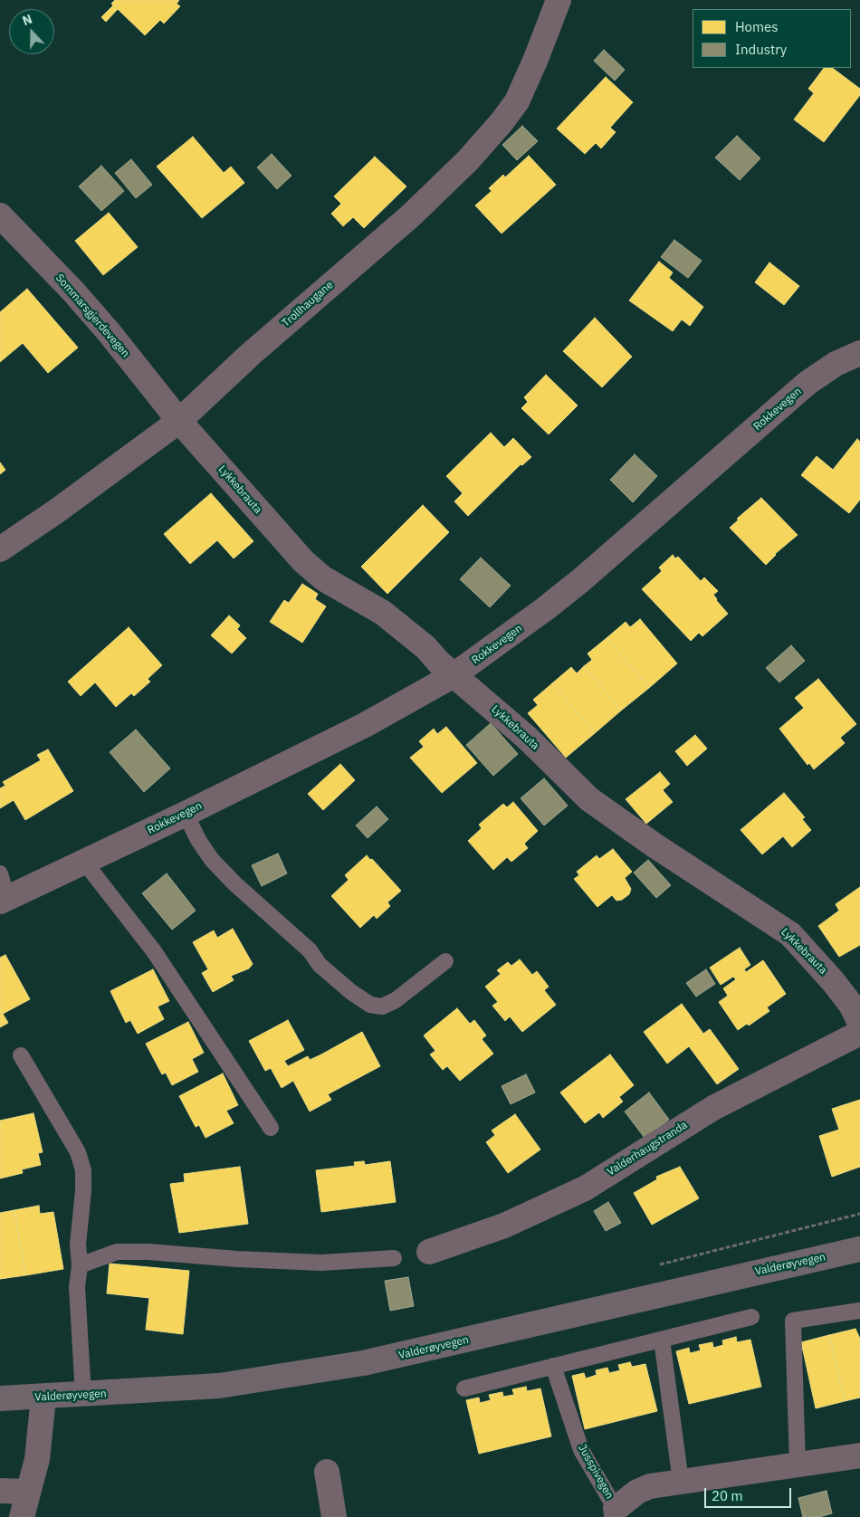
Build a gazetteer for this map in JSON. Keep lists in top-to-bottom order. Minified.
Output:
{"streets":{"main road":["Valderøyvegen"],"street":["Trollhaugane","Sommarsgjerdevegen","Rokkevegen","Lykkebrauta","Valderhaugstranda","Jusspivegen"]},"crossings":[["Trollhaugane","Sommarsgjerdevegen"],["Trollhaugane","Lykkebrauta"],["Sommarsgjerdevegen","Lykkebrauta"],["Rokkevegen","Lykkebrauta"]],"legend":["Homes","Industry"],"scale_bar":"20 m","north":"top"}
